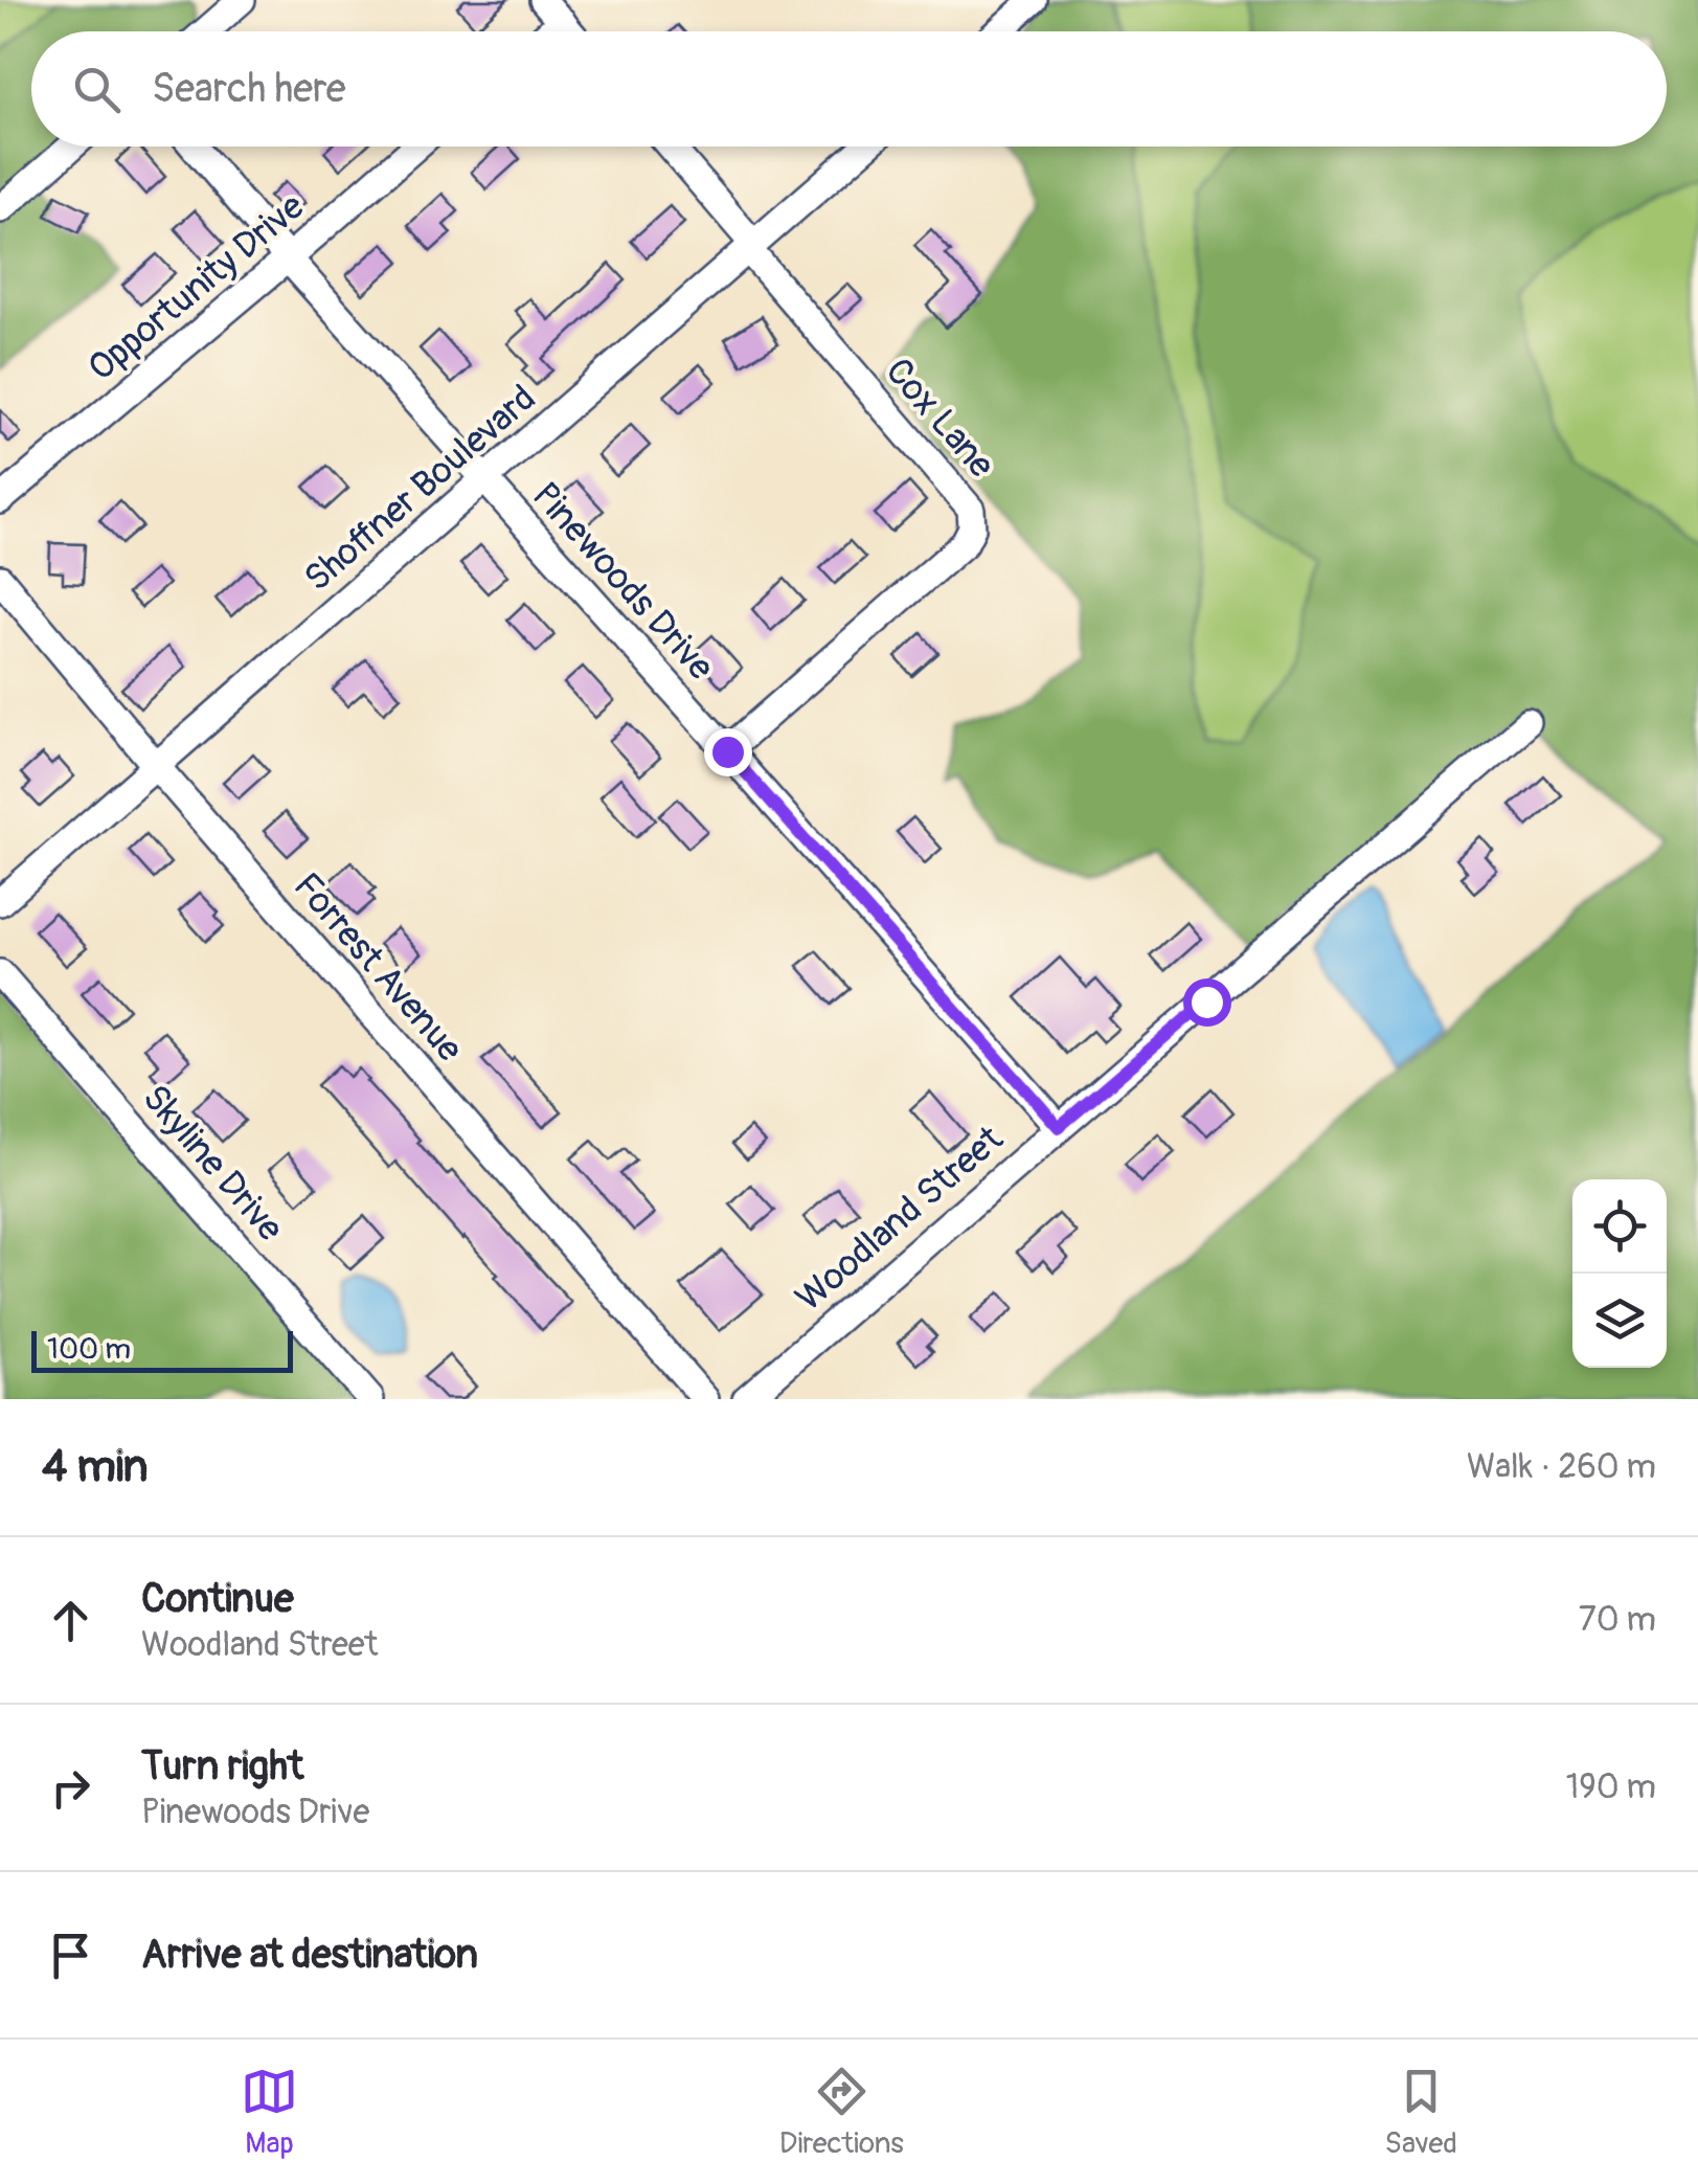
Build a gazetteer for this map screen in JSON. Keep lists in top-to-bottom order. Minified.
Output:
{"streets":{"street":["Opportunity Drive","Cox Lane","Shoffner Boulevard","Pinewoods Drive","Forrest Avenue","Skyline Drive","Woodland Street"]},"crossings":[["Opportunity Drive","Pinewoods Drive"],["Cox Lane","Shoffner Boulevard"],["Cox Lane","Pinewoods Drive"],["Shoffner Boulevard","Pinewoods Drive"],["Shoffner Boulevard","Forrest Avenue"],["Pinewoods Drive","Woodland Street"]],"scale_bar":"100 m","page":{"search":"Search here","scale":"100 m","heading":["4 min","Walk · 260 m"],"list":[["Continue","Woodland Street","70 m"],["Turn right","Pinewoods Drive","190 m"],"Arrive at destination"],"nav":["Map","Directions","Saved"]}}
